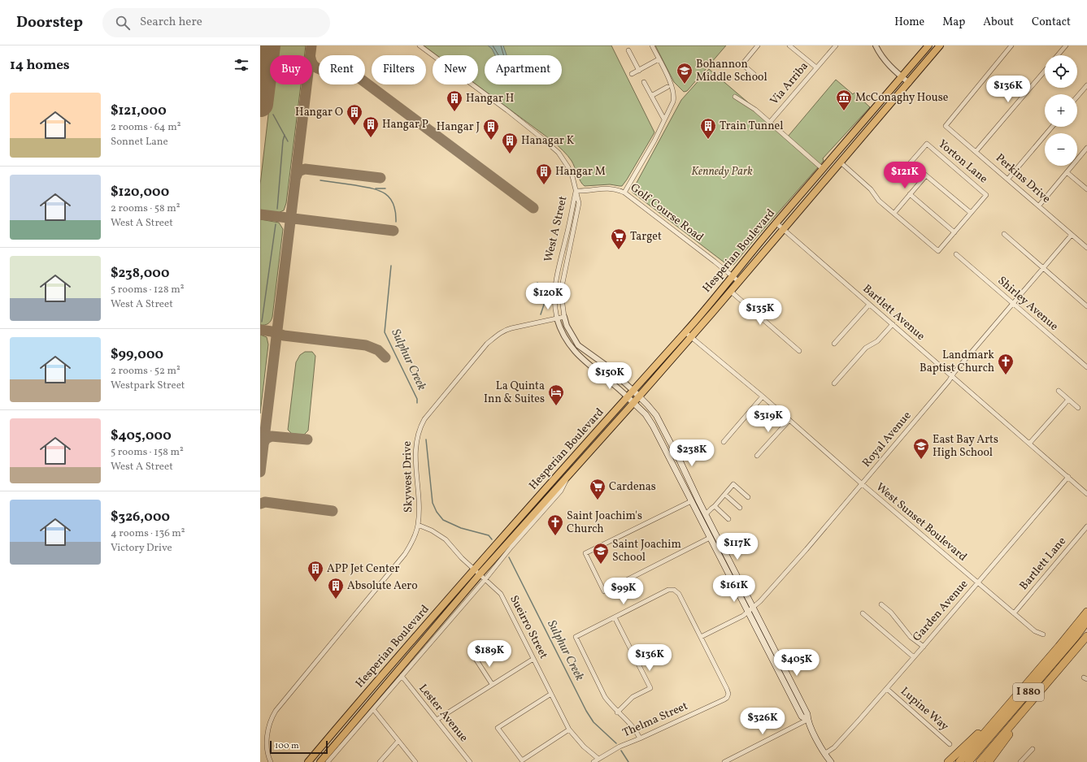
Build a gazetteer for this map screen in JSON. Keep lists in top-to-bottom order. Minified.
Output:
{"streets":{"highway":["I 880"],"main road":["West A Street","Hesperian Boulevard"],"street":["Via Arriba","Yorton Lane","Perkins Drive","Golf Course Road","Shirley Avenue","Bartlett Avenue","Royal Avenue","Skywest Drive","West Sunset Boulevard","Bartlett Lane","Garden Avenue","Sueirro Street","Lupine Way","Lester Avenue","Thelma Street"]},"crossings":[["Perkins Drive","Royal Avenue"],["Golf Course Road","West A Street"],["Golf Course Road","Hesperian Boulevard"],["West A Street","Hesperian Boulevard"],["West A Street","Royal Avenue"],["West A Street","Skywest Drive"],["West A Street","Garden Avenue"],["Hesperian Boulevard","Bartlett Avenue"],["Hesperian Boulevard","West Sunset Boulevard"],["Hesperian Boulevard","Sueirro Street"],["Hesperian Boulevard","Lester Avenue"],["Shirley Avenue","Royal Avenue"],["Bartlett Avenue","Royal Avenue"],["Bartlett Avenue","Garden Avenue"],["Royal Avenue","West Sunset Boulevard"],["Royal Avenue","Thelma Street"],["Skywest Drive","Sueirro Street"],["West Sunset Boulevard","Bartlett Lane"],["West Sunset Boulevard","Garden Avenue"],["Garden Avenue","Lupine Way"],["Sueirro Street","Thelma Street"]],"water":["Sulphur Creek"],"parks":["Kennedy Park"],"places":{"school or university":["Bohannon Middle School","East Bay Arts High School","Saint Joachim School"],"museum":["McConaghy House"],"building":["Hangar H","Hangar O","Hangar P","Train Tunnel","Hangar J","Hanagar K","Hangar M","APP Jet Center","Absolute Aero"],"supermarket":["Target","Cardenas"],"church":["Landmark Baptist Church","Saint Joachim's Church"],"hotel":["La Quinta Inn & Suites"]},"scale_bar":"100 m","page":{"header":"Doorstep","search":"Search here","nav":["Home","Map","About","Contact"],"heading":"14 homes","map_buttons":["+","−"],"chip":["Buy","Rent","Filters","New","Apartment"],"price":["$136K","$121K","$120K","$135K","$150K","$319K","$238K","$117K","$161K","$99K","$189K","$136K","$405K","$326K"],"list":[{"name":"$121,000","note":"2 rooms · 64 m² · Sonnet Lane"},{"name":"$120,000","note":"2 rooms · 58 m² · West A Street"},{"name":"$238,000","note":"5 rooms · 128 m² · West A Street"},{"name":"$99,000","note":"2 rooms · 52 m² · Westpark Street"},{"name":"$405,000","note":"5 rooms · 158 m² · West A Street"},{"name":"$326,000","note":"4 rooms · 136 m² · Victory Drive"}],"scale":"100 m"}}
